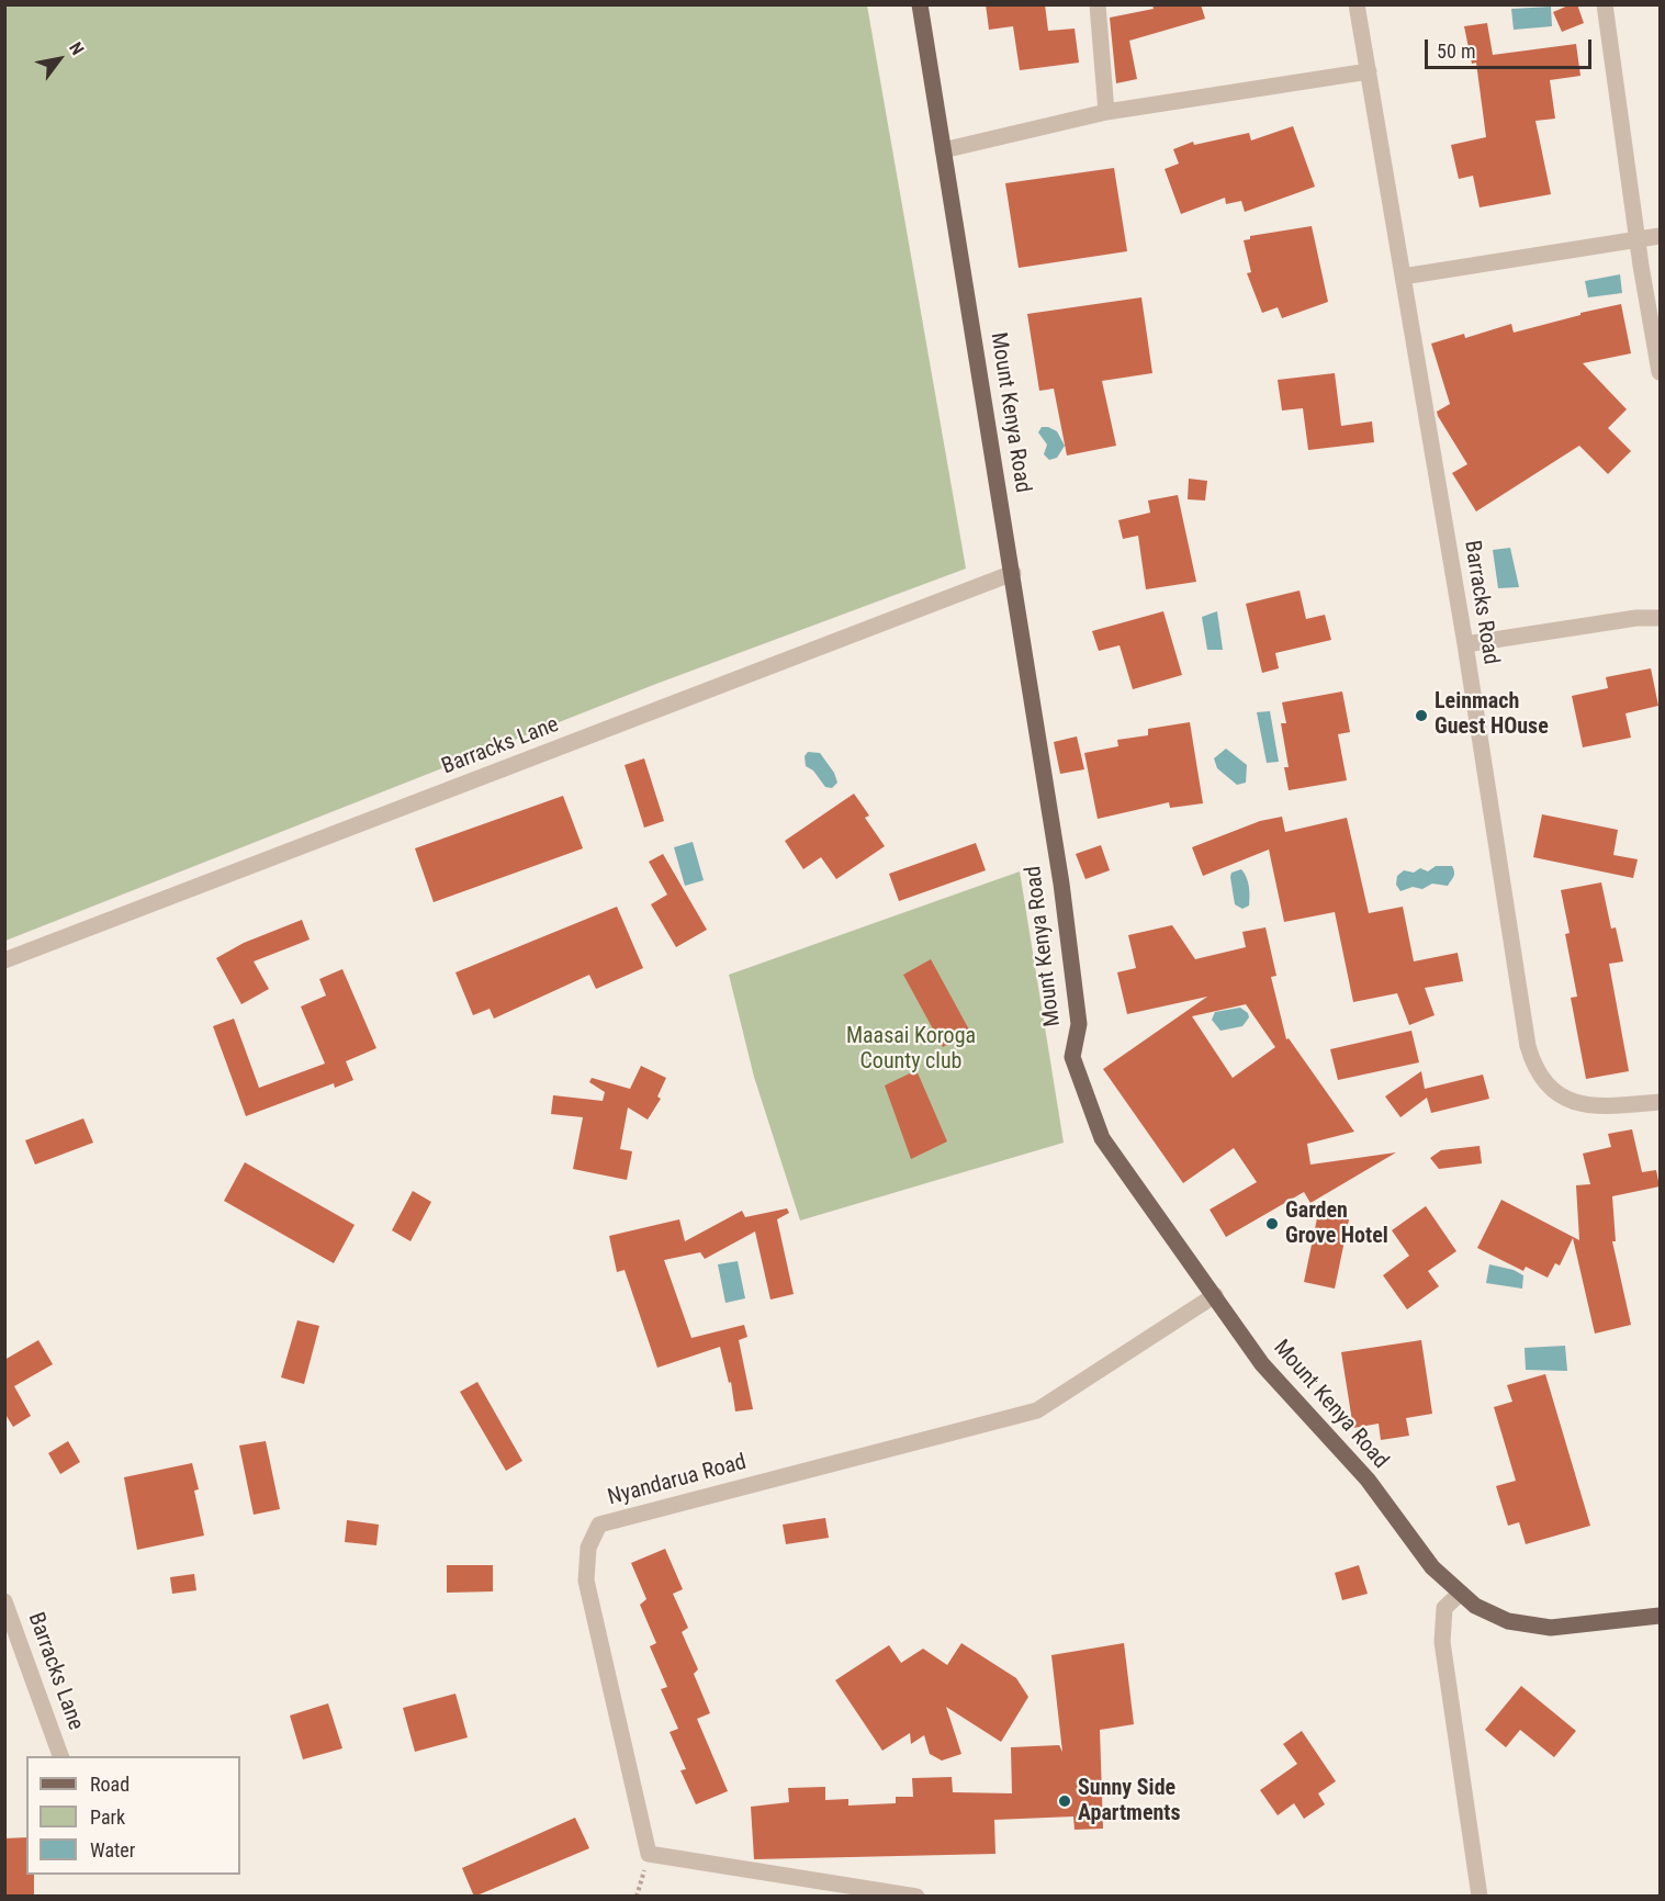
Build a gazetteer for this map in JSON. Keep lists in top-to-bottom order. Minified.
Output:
{"streets":{"main road":["Mount Kenya Road"],"street":["Barracks Road","Barracks Lane","Nyandarua Road"]},"crossings":[["Mount Kenya Road","Barracks Lane"],["Mount Kenya Road","Nyandarua Road"]],"parks":["Maasai Koroga County club"],"places":["Leinmach Guest HOuse","Garden Grove Hotel","Sunny Side Apartments"],"legend":["Road","Park","Water"],"scale_bar":"50 m","north":"top right"}
